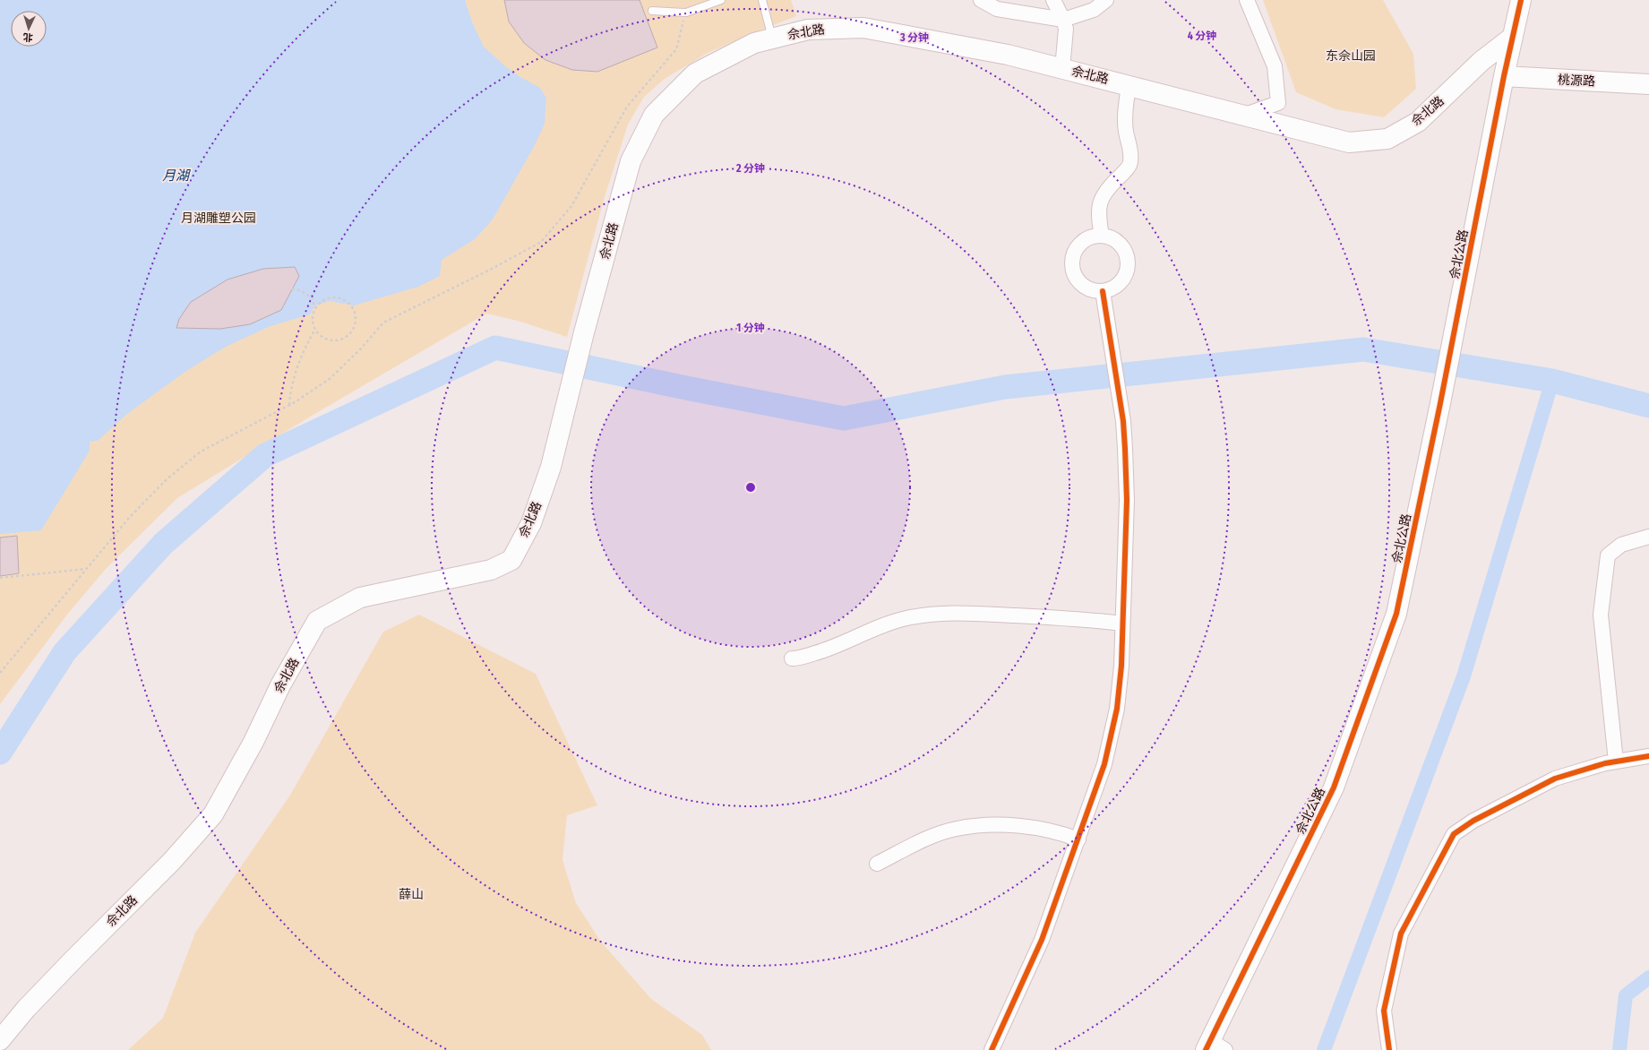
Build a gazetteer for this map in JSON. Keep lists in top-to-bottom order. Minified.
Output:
{"streets":{"main road":["佘北路","桃源路","佘北公路"]},"crossings":[["佘北路","佘北公路"],["桃源路","佘北公路"]],"water":["月湖"],"parks":["东佘山园","月湖雕塑公园","薛山"],"north":"bottom","rings":["4 分钟","3 分钟","2 分钟","1 分钟"]}
